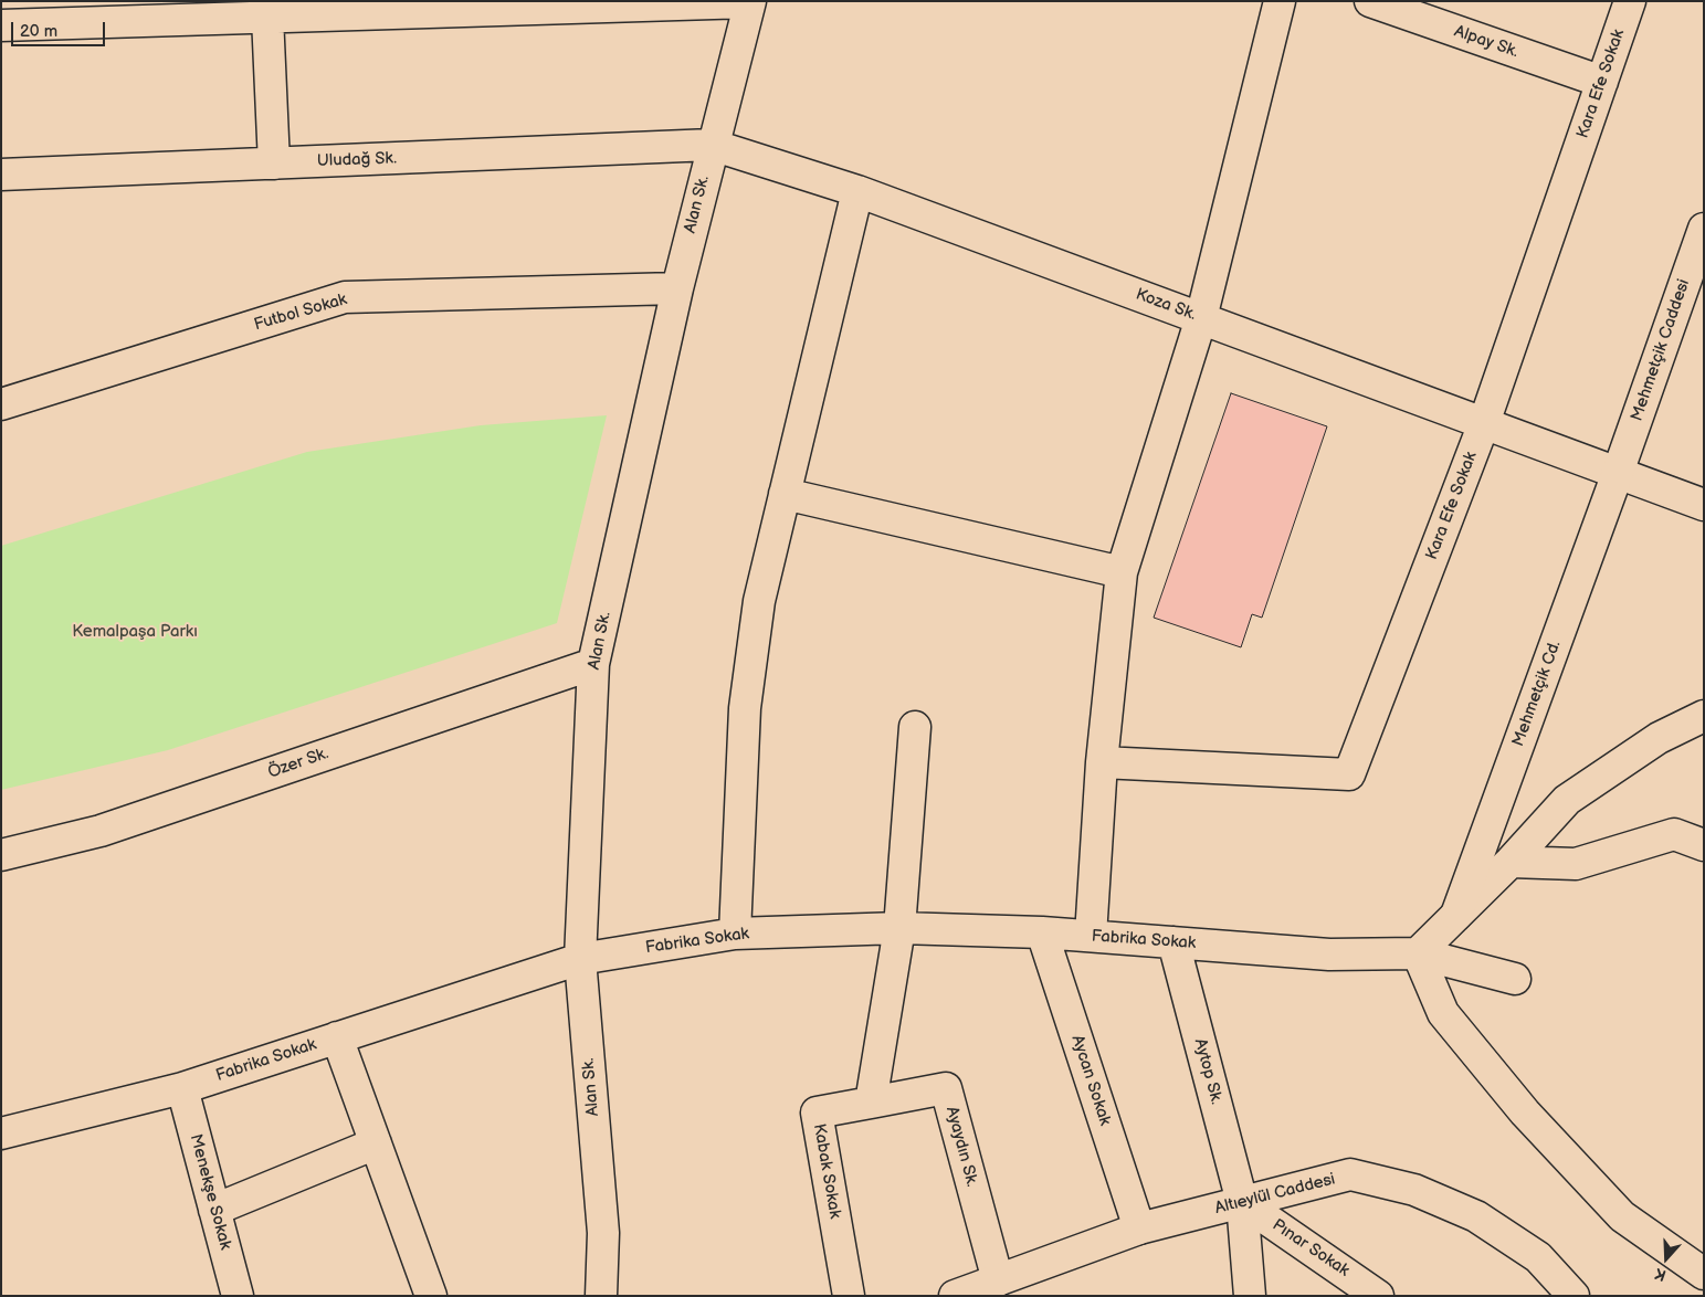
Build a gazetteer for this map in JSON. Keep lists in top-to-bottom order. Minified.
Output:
{"streets":{"street":["Alpay Sk.","Kara Efe Sokak","Uludağ Sk.","Alan Sk.","Koza Sk.","Futbol Sokak","Mehmetçik Caddesi","Mehmetçik Cd.","Özer Sk.","Fabrika Sokak","Aytop Sk.","Aycan Sokak","Ayaydın Sk.","Kabak Sokak","Menekşe Sokak","Altıeylül Caddesi","Pınar Sokak"]},"crossings":[["Alpay Sk.","Kara Efe Sokak"],["Kara Efe Sokak","Koza Sk."],["Uludağ Sk.","Alan Sk."],["Uludağ Sk.","Koza Sk."],["Alan Sk.","Koza Sk."],["Alan Sk.","Futbol Sokak"],["Alan Sk.","Özer Sk."],["Alan Sk.","Fabrika Sokak"],["Koza Sk.","Mehmetçik Caddesi"],["Koza Sk.","Mehmetçik Cd."],["Mehmetçik Caddesi","Mehmetçik Cd."],["Fabrika Sokak","Aytop Sk."],["Fabrika Sokak","Aycan Sokak"],["Fabrika Sokak","Menekşe Sokak"],["Aytop Sk.","Altıeylül Caddesi"],["Aytop Sk.","Pınar Sokak"],["Aycan Sokak","Altıeylül Caddesi"],["Ayaydın Sk.","Kabak Sokak"],["Ayaydın Sk.","Altıeylül Caddesi"],["Altıeylül Caddesi","Pınar Sokak"]],"parks":["Kemalpaşa Parkı"],"scale_bar":"20 m","north":"bottom"}
